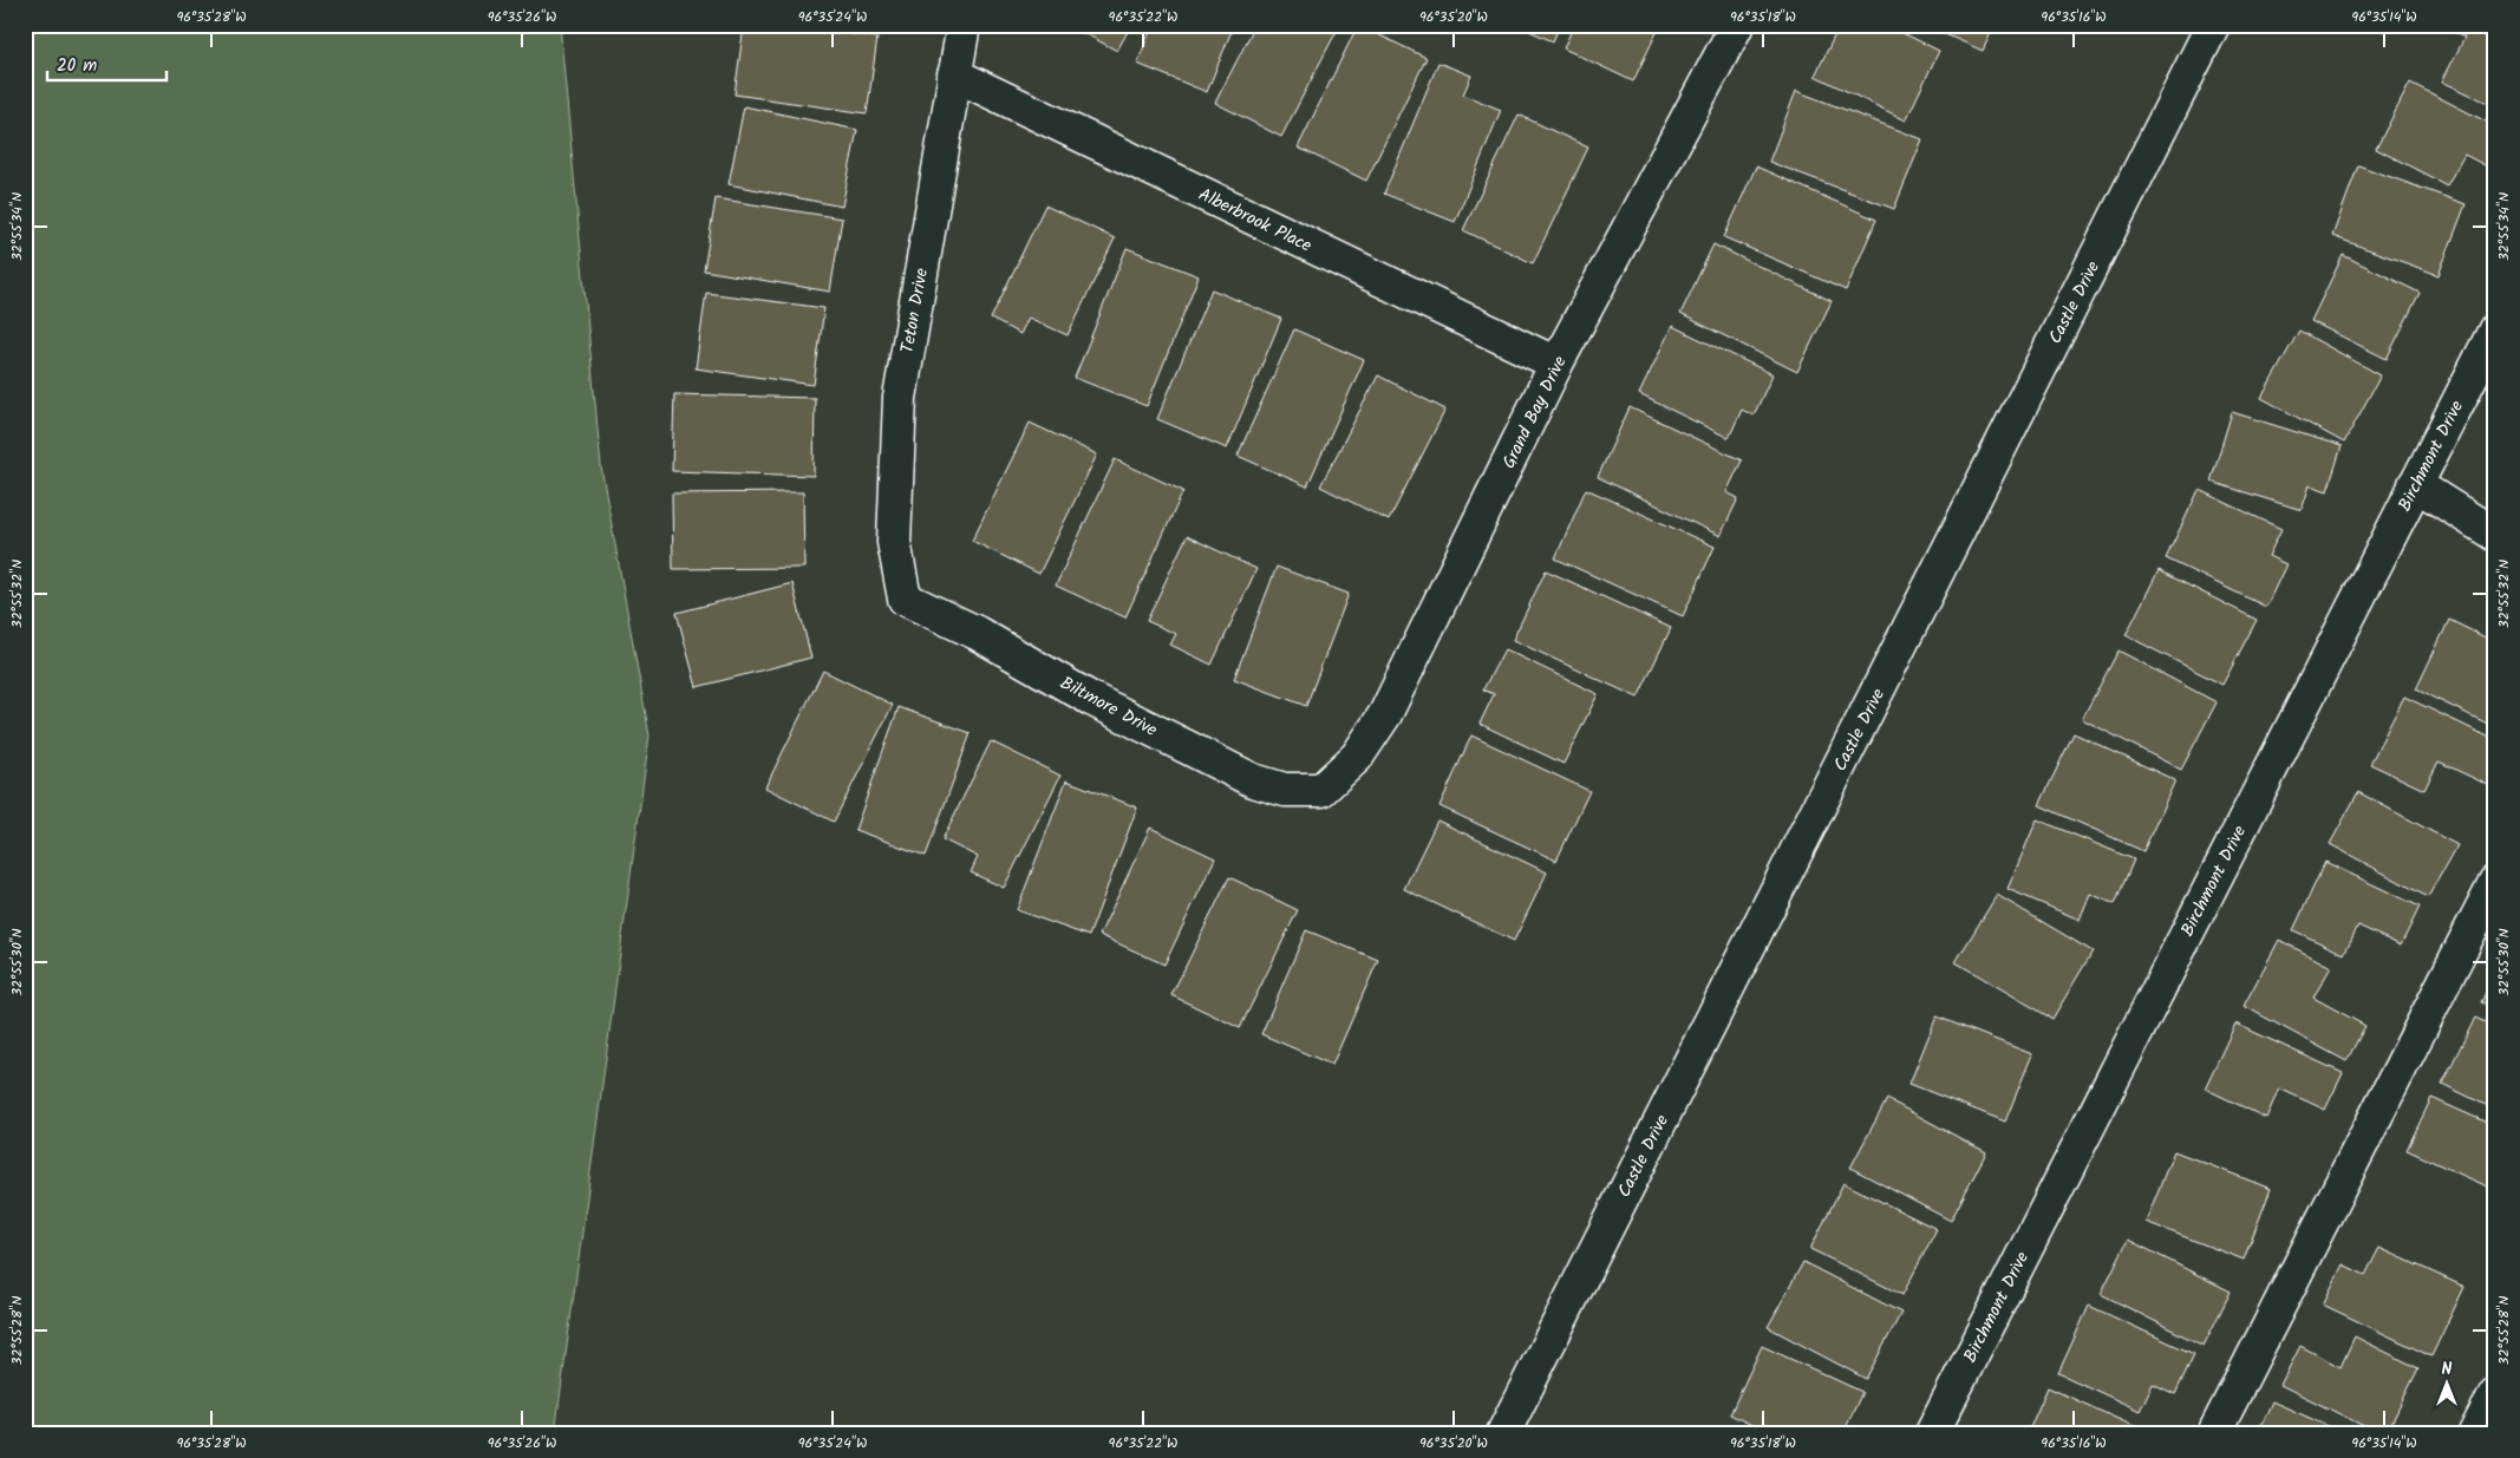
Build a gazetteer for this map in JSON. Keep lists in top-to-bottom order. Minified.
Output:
{"streets":{"street":["Alberbrook Place","Castle Drive","Teton Drive","Grand Bay Drive","Birchmont Drive","Biltmore Drive"]},"crossings":[["Alberbrook Place","Teton Drive"],["Alberbrook Place","Grand Bay Drive"],["Teton Drive","Biltmore Drive"],["Grand Bay Drive","Biltmore Drive"]],"scale_bar":"20 m","north":"top","coordinates":["96°35'28\"W","96°35'26\"W","96°35'24\"W","96°35'22\"W","96°35'20\"W","96°35'18\"W","96°35'16\"W","96°35'14\"W","32°55'34\"N","32°55'32\"N","32°55'30\"N","32°55'28\"N"]}
